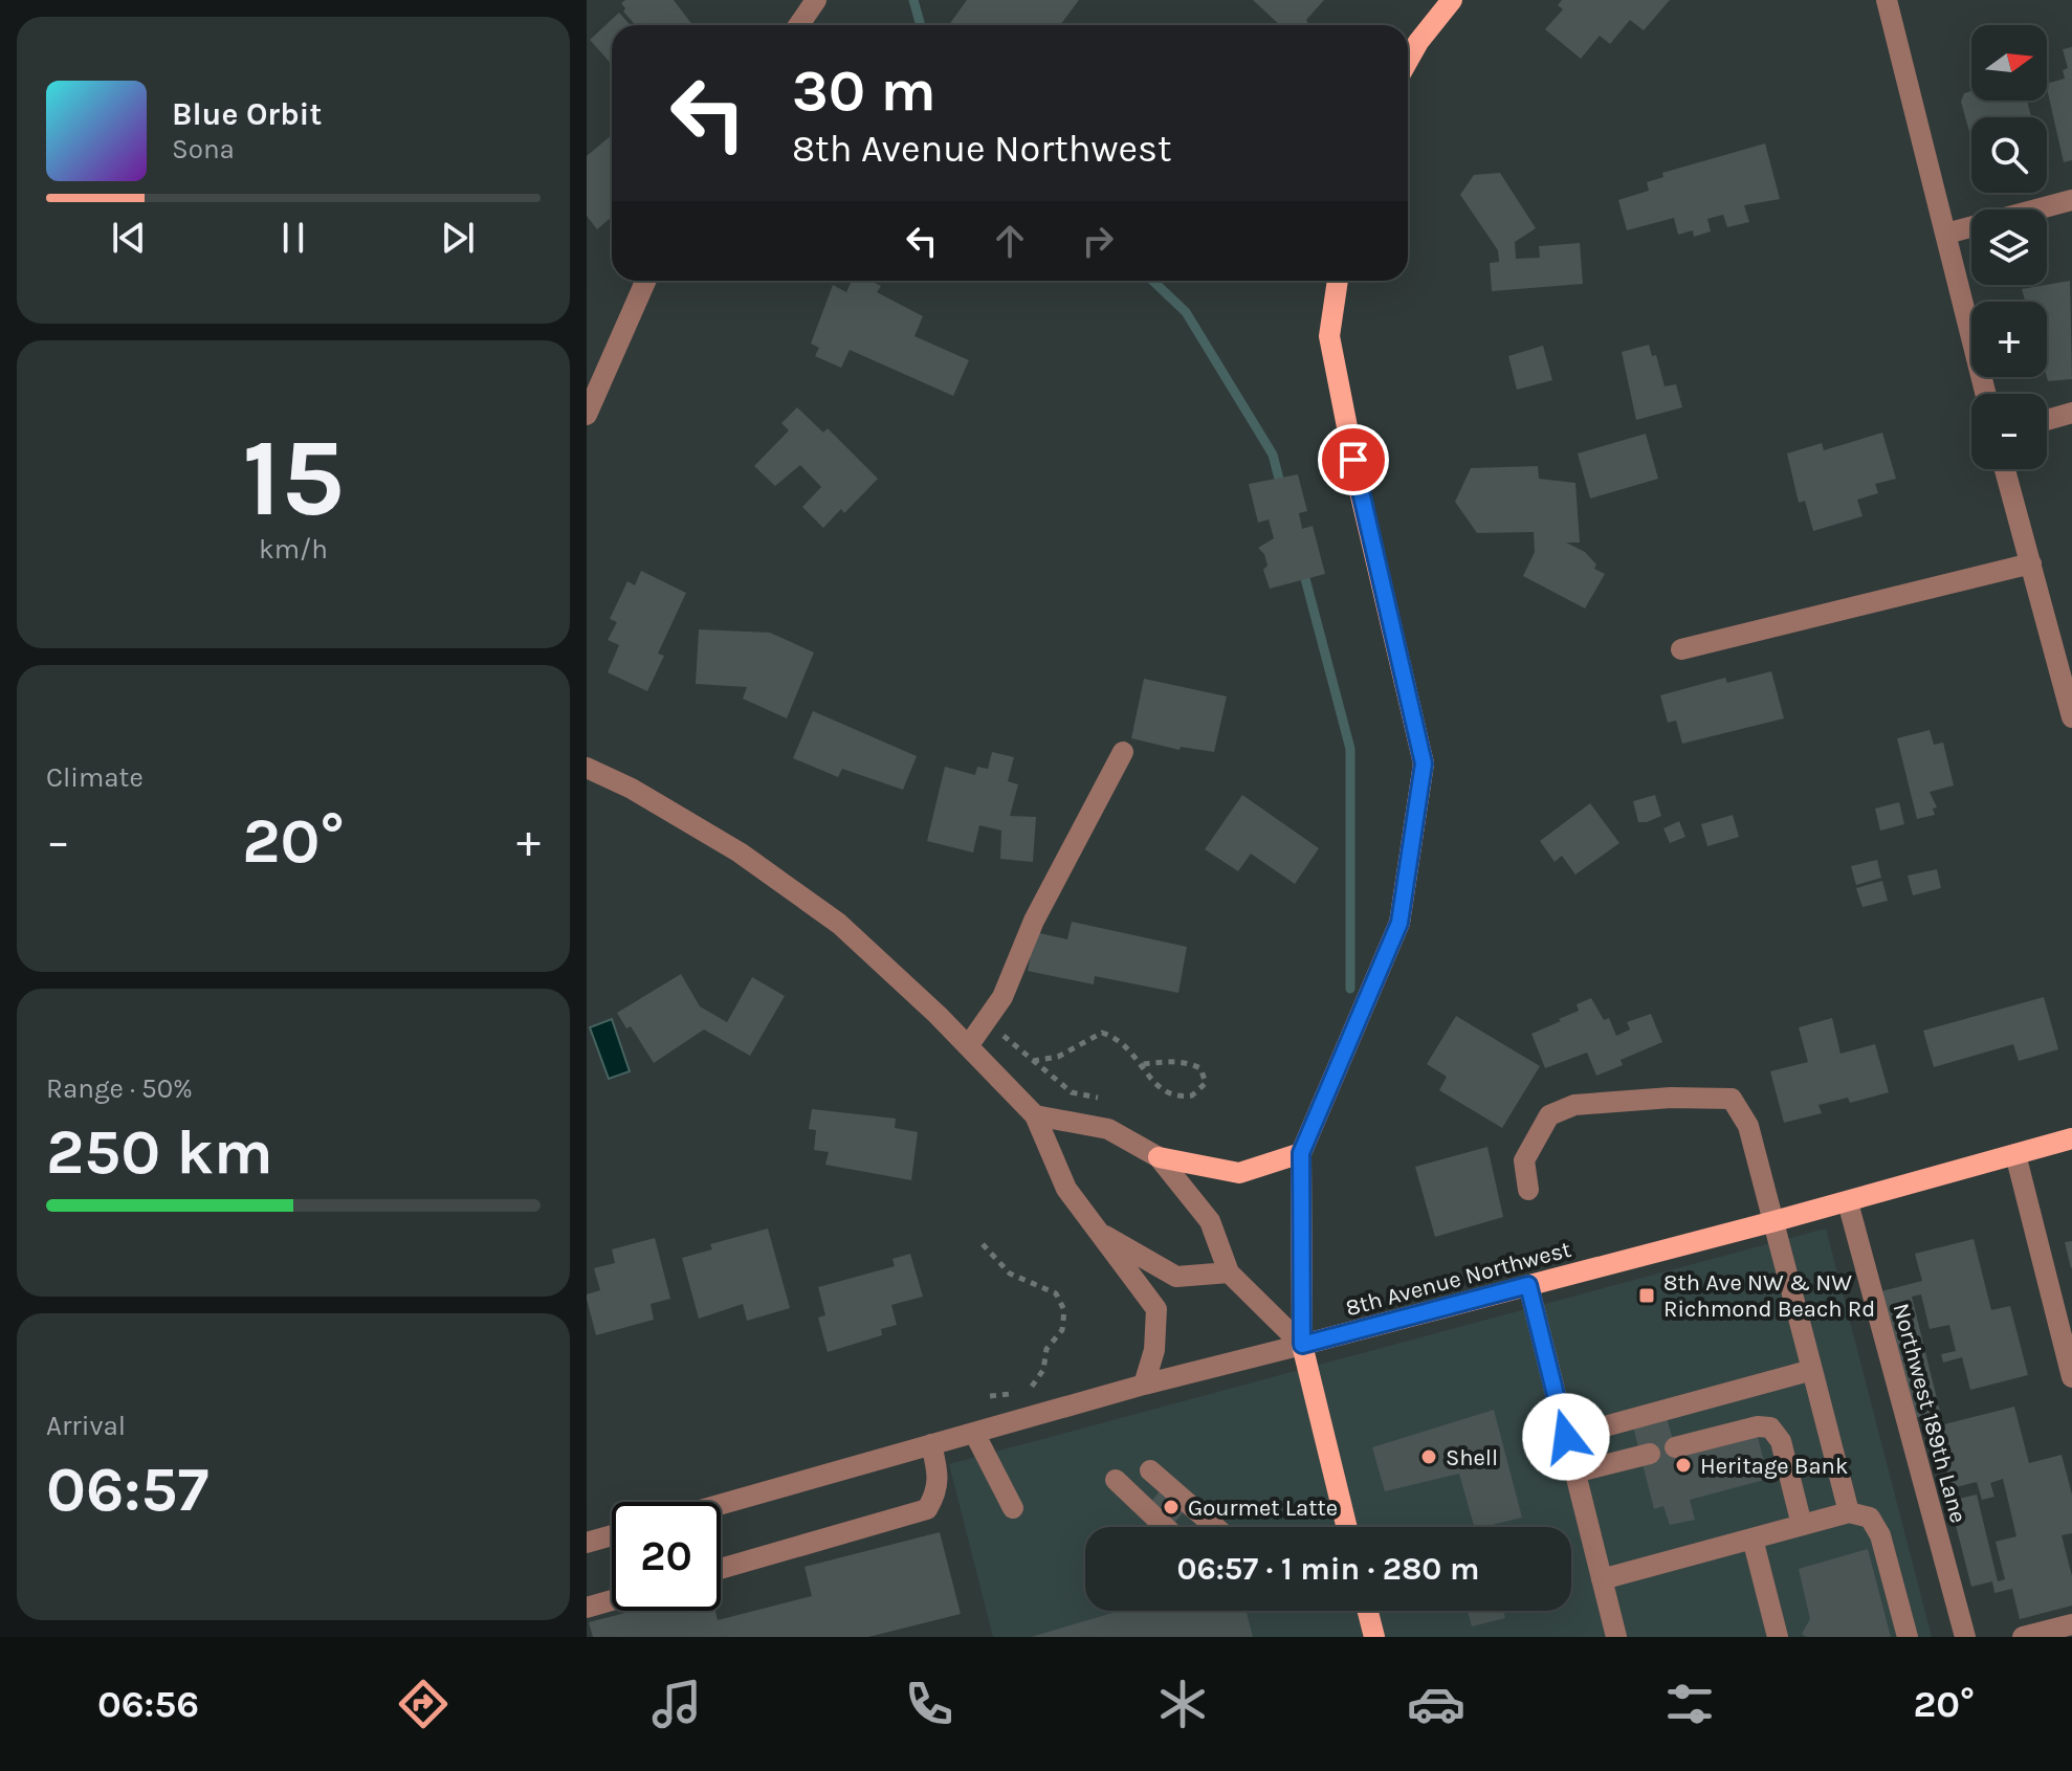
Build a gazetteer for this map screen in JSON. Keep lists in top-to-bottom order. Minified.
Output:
{"streets":{"main road":["8th Avenue Northwest"],"street":["Northwest 189th Lane"]},"crossings":[["8th Avenue Northwest","Northwest 189th Lane"]],"places":{"transit":["8th Ave NW & NW Richmond Beach Rd"],"other":["Shell","Heritage Bank","Gourmet Latte"]},"north":"right","page":{"map_buttons":["+","−"],"turn":["30 m","8th Avenue Northwest"],"song":["Blue Orbit","Sona"],"tile":[["15","km/h"],"Climate",["Range · 50%","250 km"],["Arrival","06:57"]],"heat":["−","20°","+"],"limit":"20","trip":"06:57 · 1 min · 280 m","tabs":["06:56","20°"]}}
